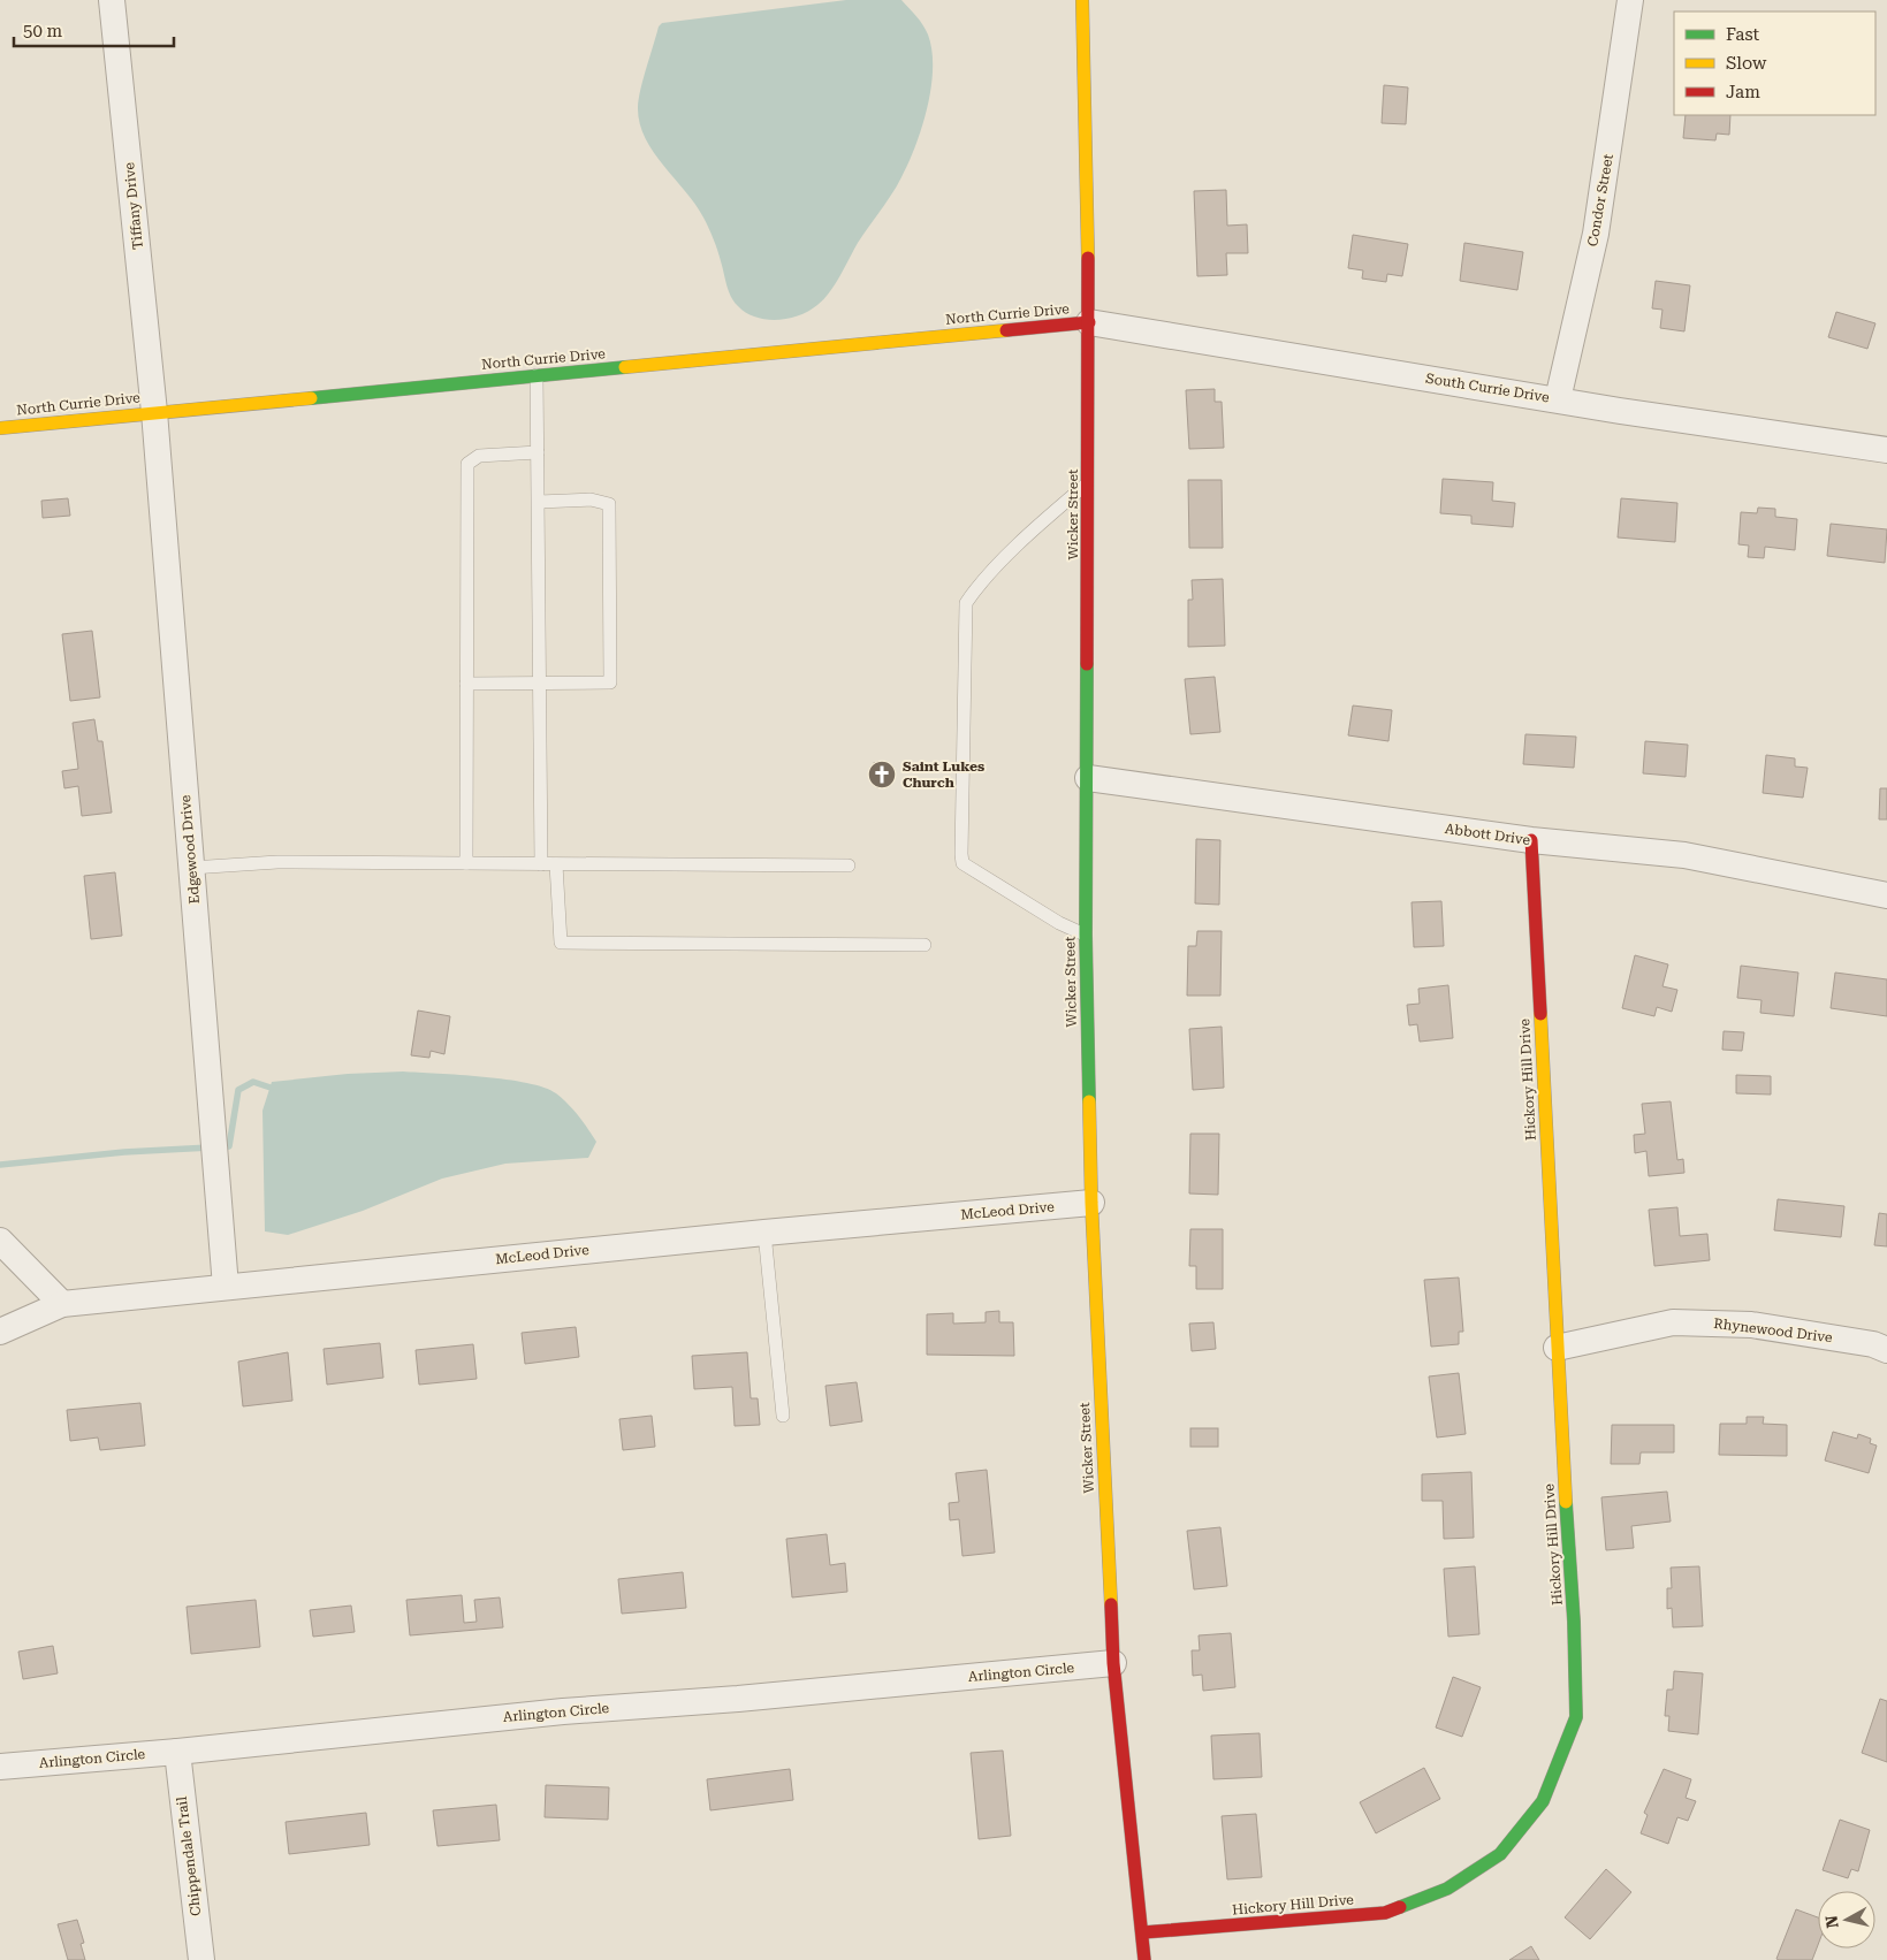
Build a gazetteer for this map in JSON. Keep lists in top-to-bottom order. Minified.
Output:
{"streets":{"street":["Condor Street","Tiffany Drive","North Currie Drive","South Currie Drive","Wicker Street","Abbott Drive","Edgewood Drive","Hickory Hill Drive","McLeod Drive","Rhynewood Drive","Arlington Circle","Chippendale Trail"]},"crossings":[["Condor Street","South Currie Drive"],["Tiffany Drive","North Currie Drive"],["Tiffany Drive","Edgewood Drive"],["North Currie Drive","South Currie Drive"],["North Currie Drive","Wicker Street"],["North Currie Drive","Edgewood Drive"],["South Currie Drive","Wicker Street"],["Wicker Street","Abbott Drive"],["Wicker Street","Hickory Hill Drive"],["Wicker Street","McLeod Drive"],["Wicker Street","Arlington Circle"],["Abbott Drive","Hickory Hill Drive"],["Edgewood Drive","McLeod Drive"],["Hickory Hill Drive","Rhynewood Drive"],["Arlington Circle","Chippendale Trail"]],"places":{"church":["Saint Lukes Church"]},"legend":["Fast","Slow","Jam"],"scale_bar":"50 m","north":"left"}
